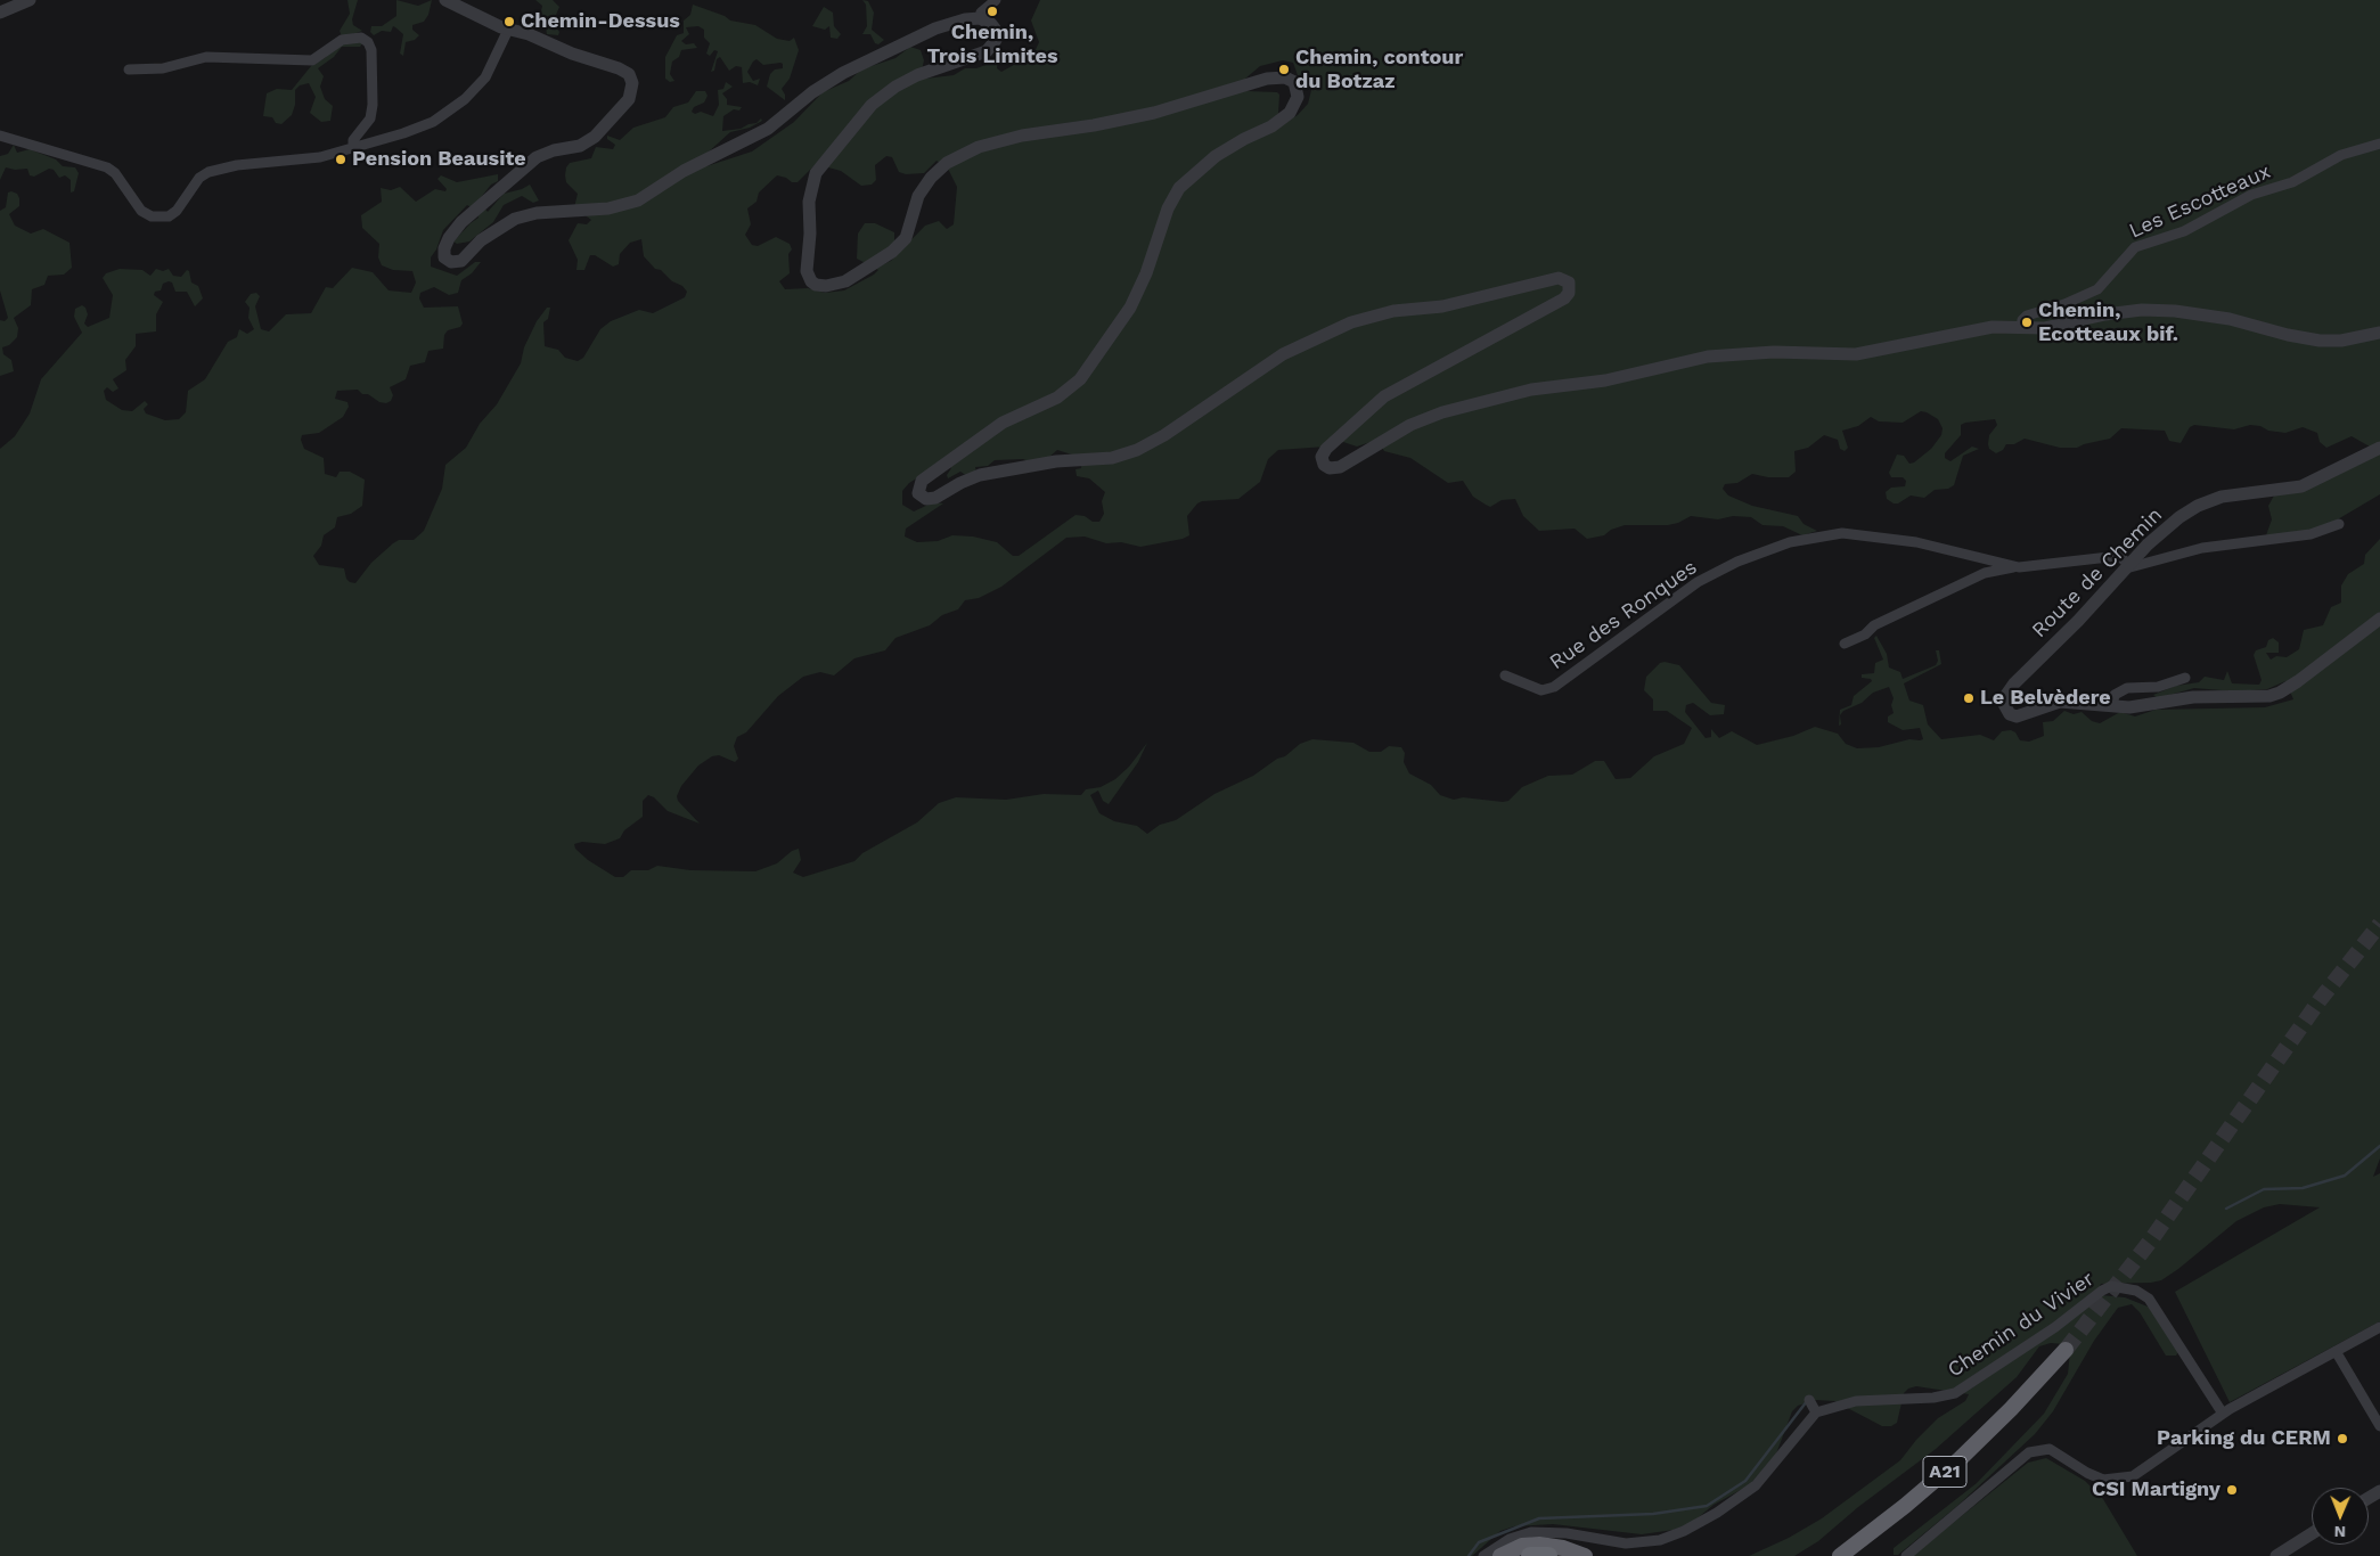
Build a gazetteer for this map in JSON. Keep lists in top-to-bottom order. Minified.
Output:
{"streets":{"highway":["A21"],"street":["Les Escotteaux","Route de Chemin","Rue des Ronques","Chemin du Vivier"]},"crossings":[["Route de Chemin","Rue des Ronques"]],"places":["Chemin, Trois Limites","Chemin-Dessus","Chemin, contour du Botzaz","Pension Beausite","Chemin, Ecotteaux bif.","Le Belvèdere","Parking du CERM","CSI Martigny"],"north":"bottom"}
